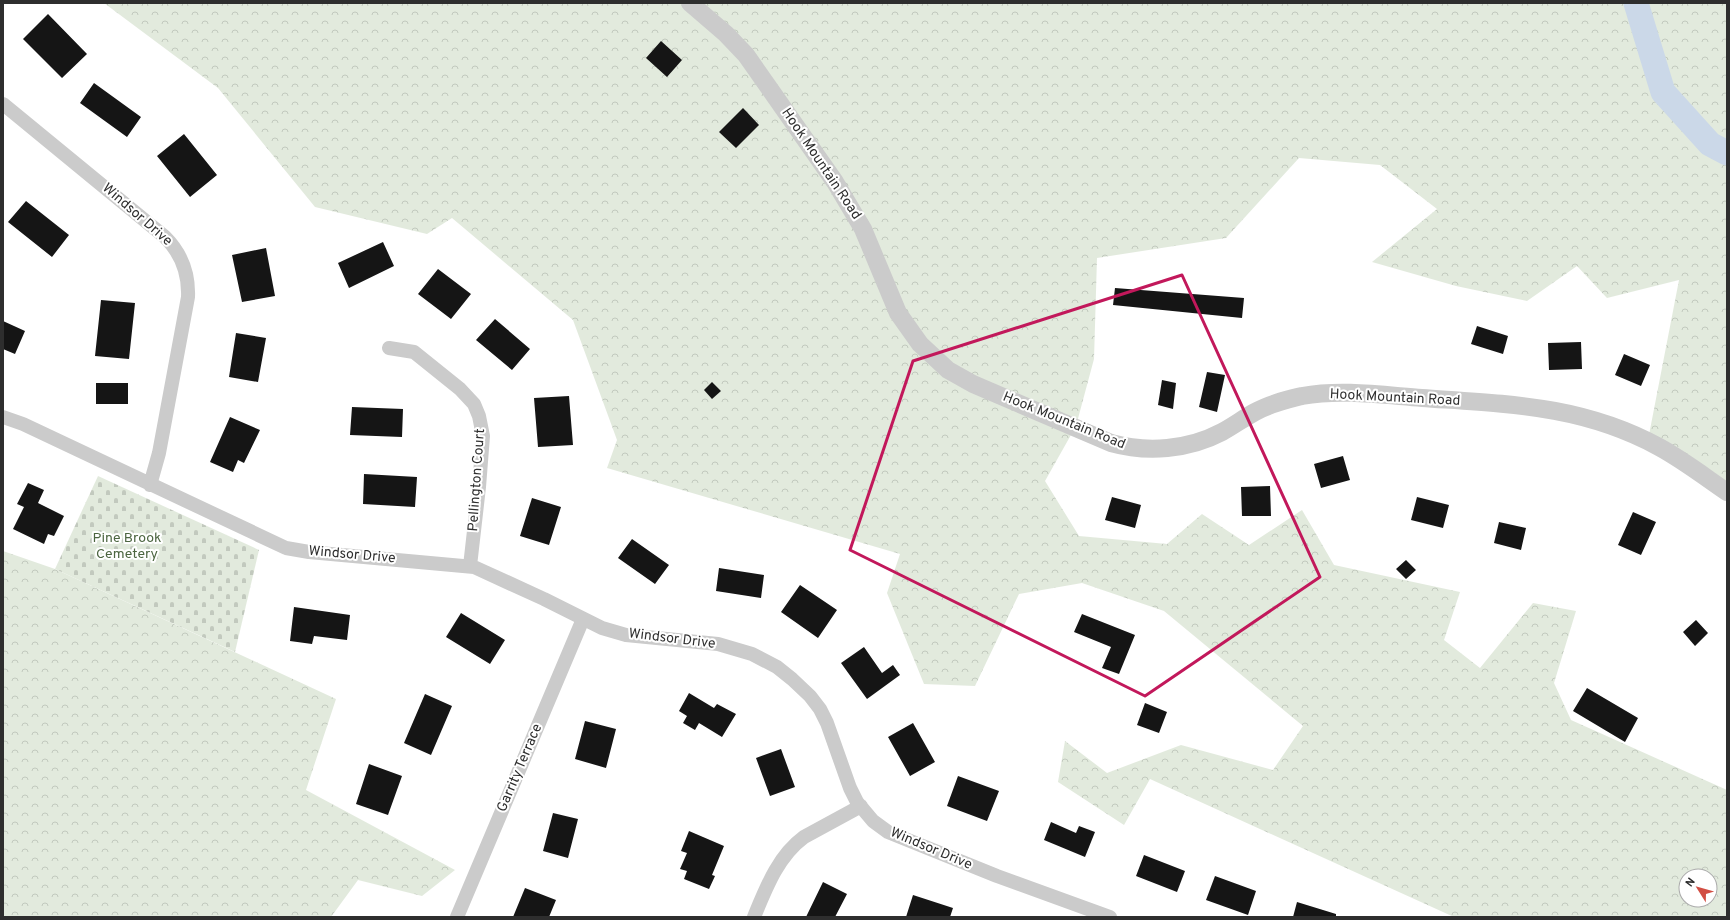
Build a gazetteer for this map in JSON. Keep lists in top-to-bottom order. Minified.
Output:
{"streets":{"street":["Hook Mountain Road","Windsor Drive","Pellington Court","Garrity Terrace"]},"crossings":[["Windsor Drive","Pellington Court"],["Windsor Drive","Garrity Terrace"]],"parks":["Pine Brook Cemetery"],"north":"top left"}
